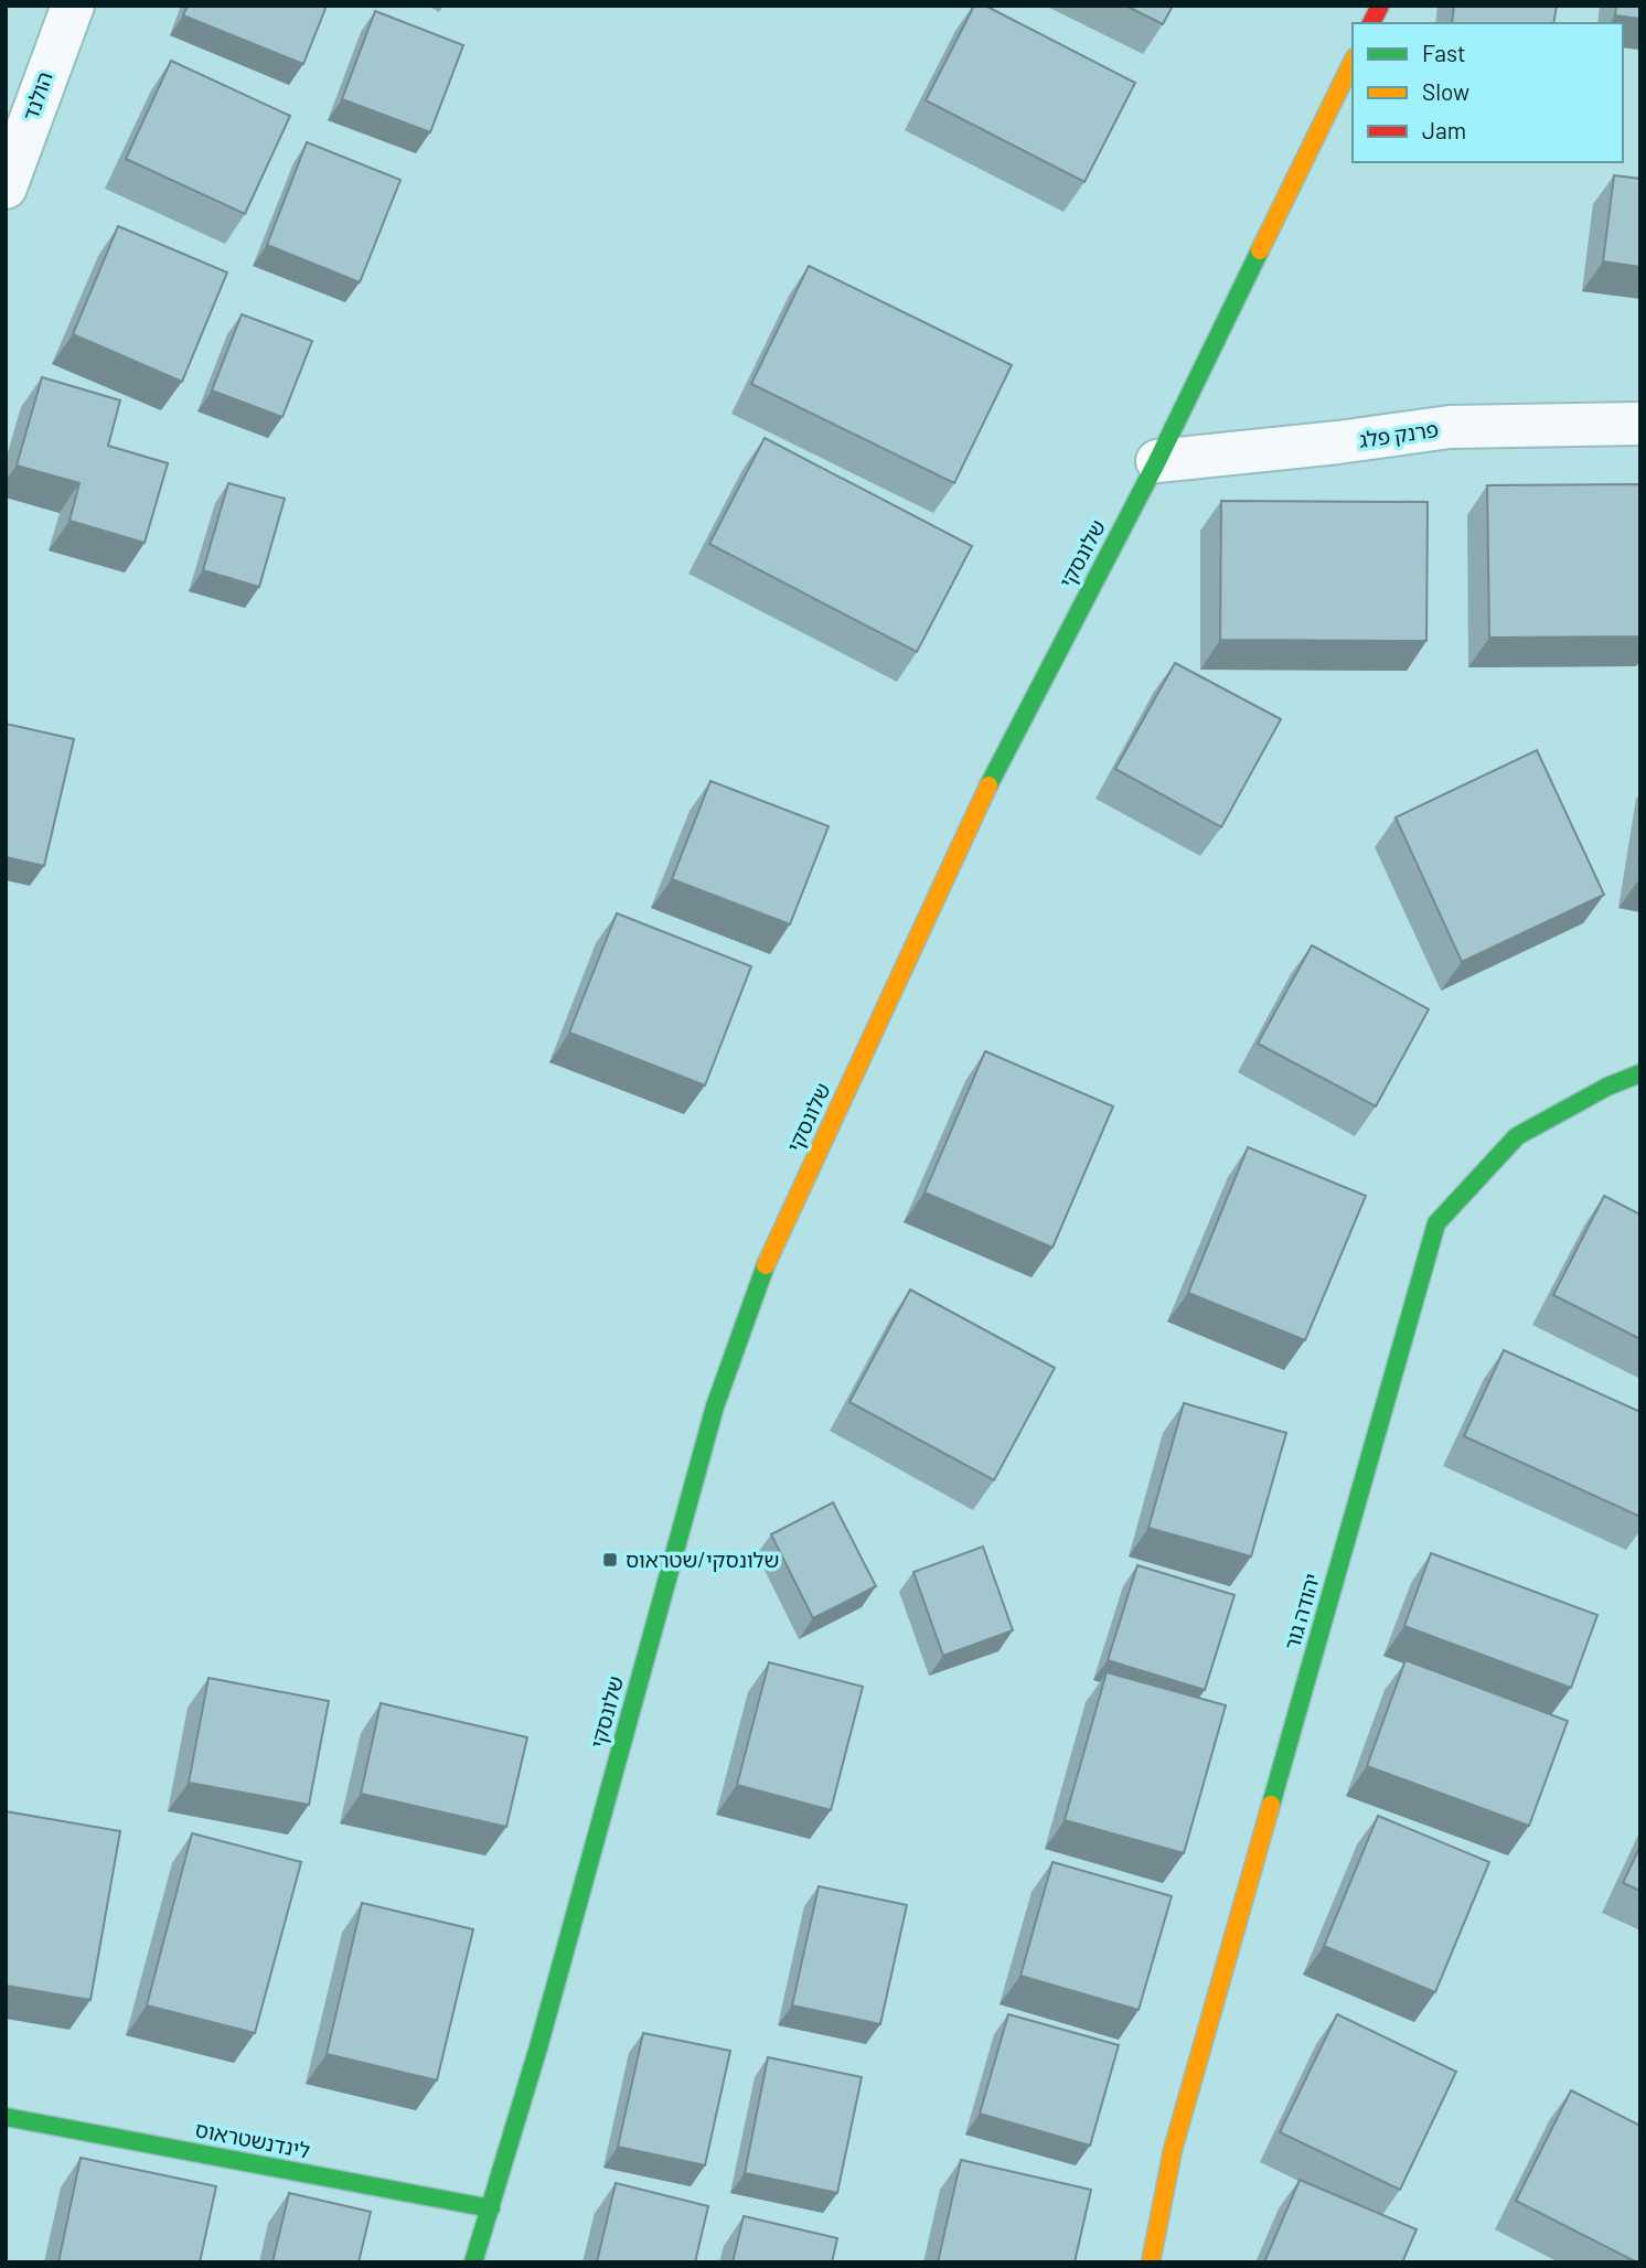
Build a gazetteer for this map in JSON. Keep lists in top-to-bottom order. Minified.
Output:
{"streets":{"street":["הולנד","פרנק פלג","שלונסקי","יהודה גור","לינדנשטראוס"]},"crossings":[["פרנק פלג","שלונסקי"],["שלונסקי","לינדנשטראוס"]],"places":{"transit":["שלונסקי/שטראוס"]},"legend":["Fast","Slow","Jam"]}
